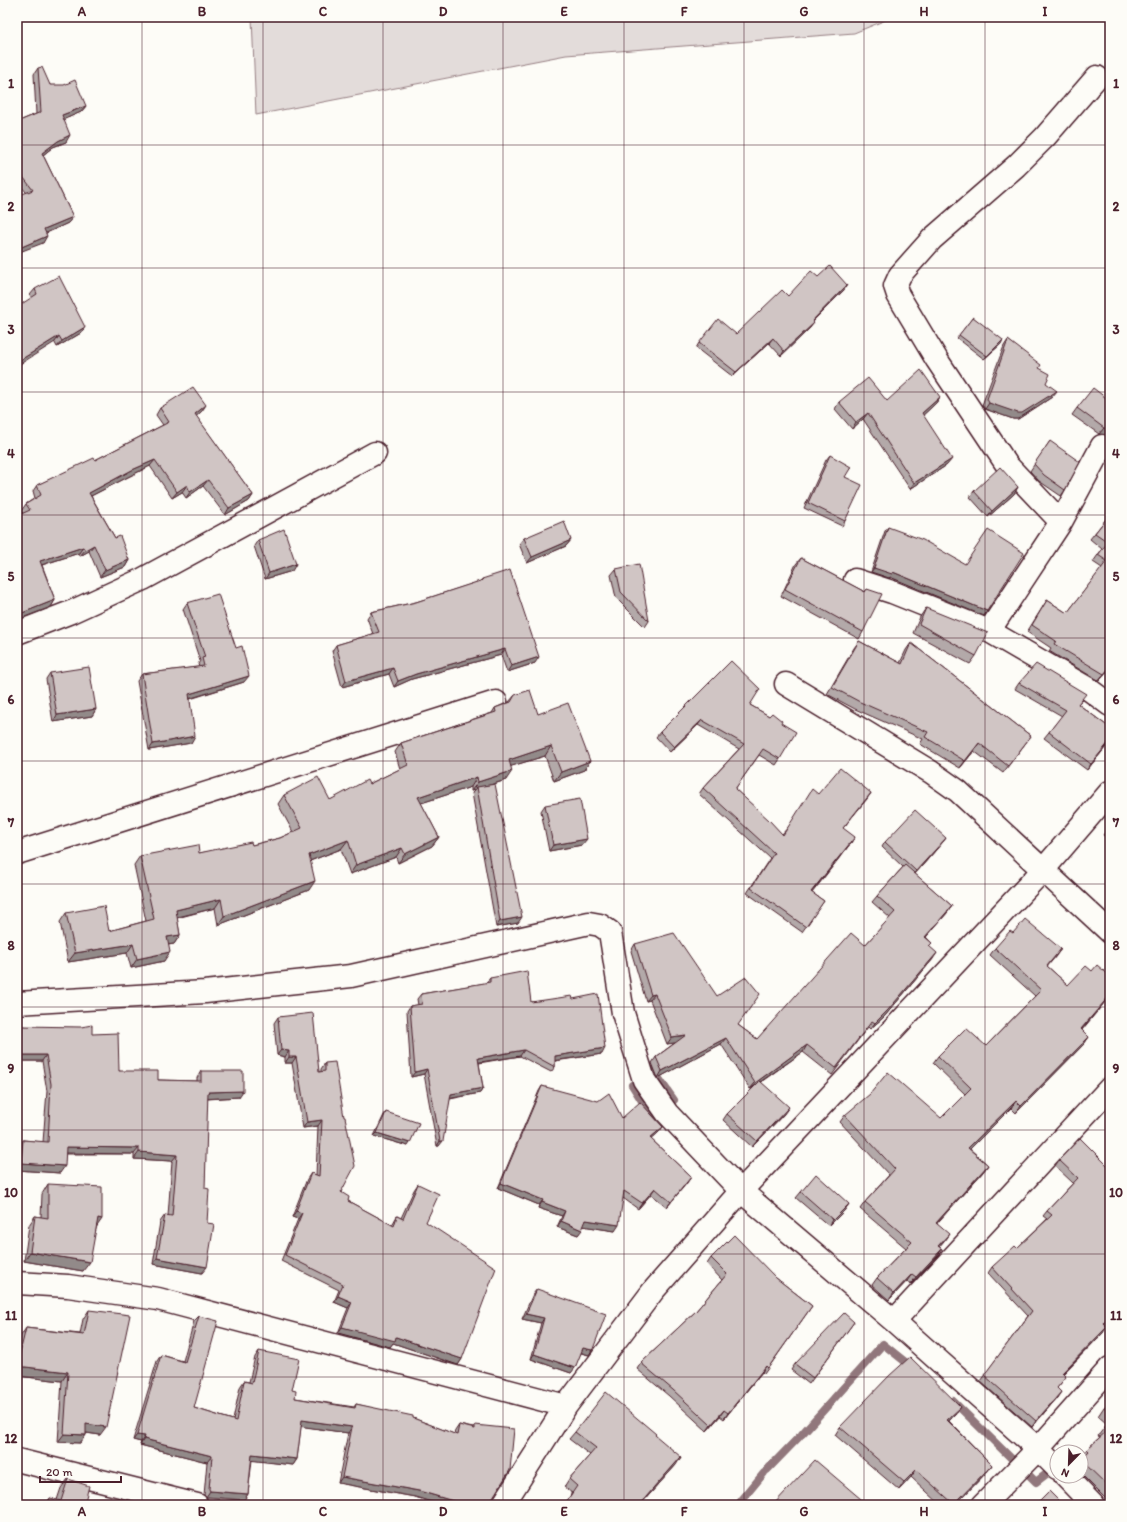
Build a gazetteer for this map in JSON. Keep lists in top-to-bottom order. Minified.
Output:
{"scale_bar":"20 m","north":"bottom left","grid":{"columns":["A","B","C","D","E","F","G","H","I"],"rows":["1","2","3","4","5","6","7","8","9","10","11","12"]}}
